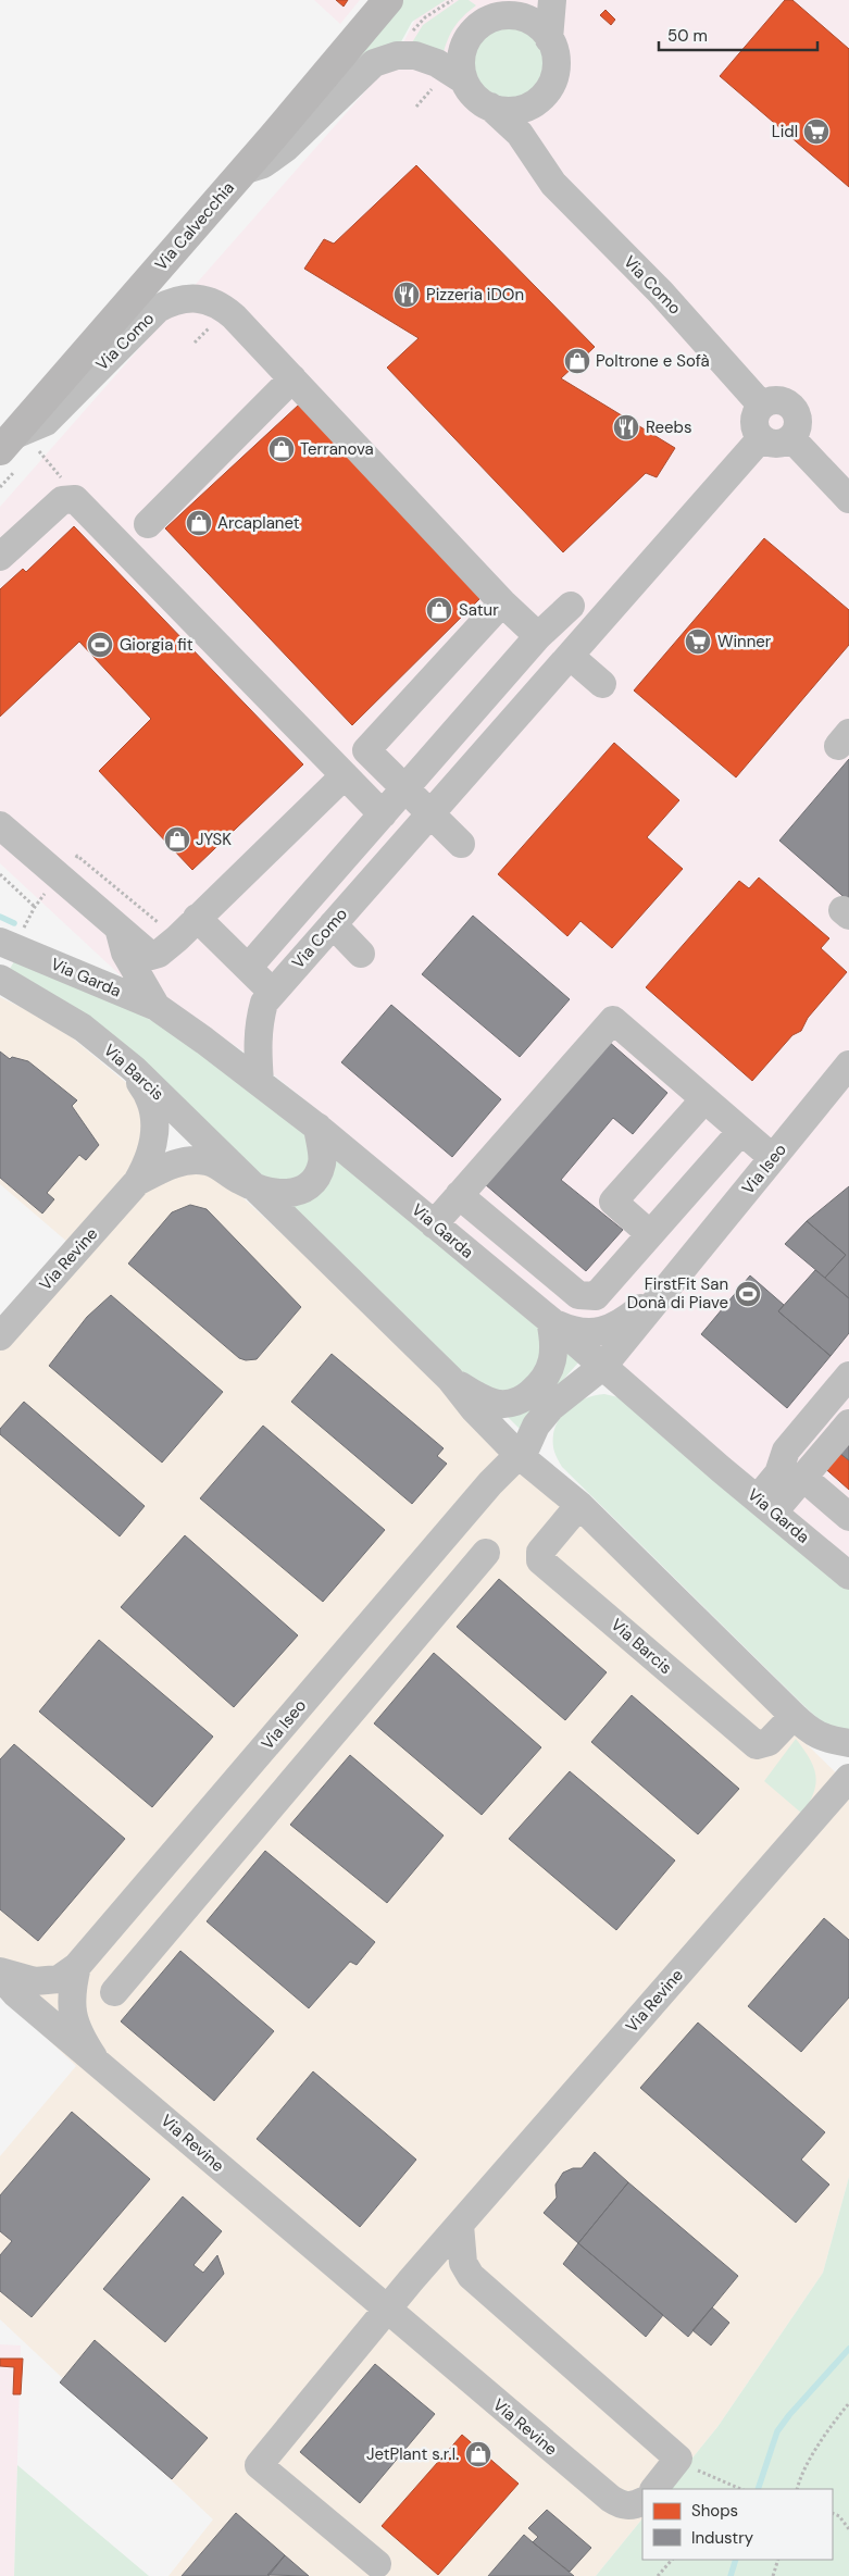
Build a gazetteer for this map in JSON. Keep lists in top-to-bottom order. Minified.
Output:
{"streets":{"main road":["Via Calvecchia"],"street":["Via Como","Via Garda","Via Barcis","Via Iseo","Via Revine"]},"crossings":[["Via Calvecchia","Via Como"],["Via Como","Via Garda"],["Via Garda","Via Barcis"],["Via Garda","Via Iseo"],["Via Barcis","Via Iseo"],["Via Barcis","Via Revine"],["Via Iseo","Via Revine"]],"places":{"supermarket":["Lidl","Winner"],"restaurant":["Pizzeria iDOn","Reebs"],"shop":["Poltrone e Sofà","Terranova","Arcaplanet","Satur","JYSK","JetPlant s.r.l."],"sports":["Giorgia fit","FirstFit San Donà di Piave"]},"legend":["Shops","Industry"],"scale_bar":"50 m"}
